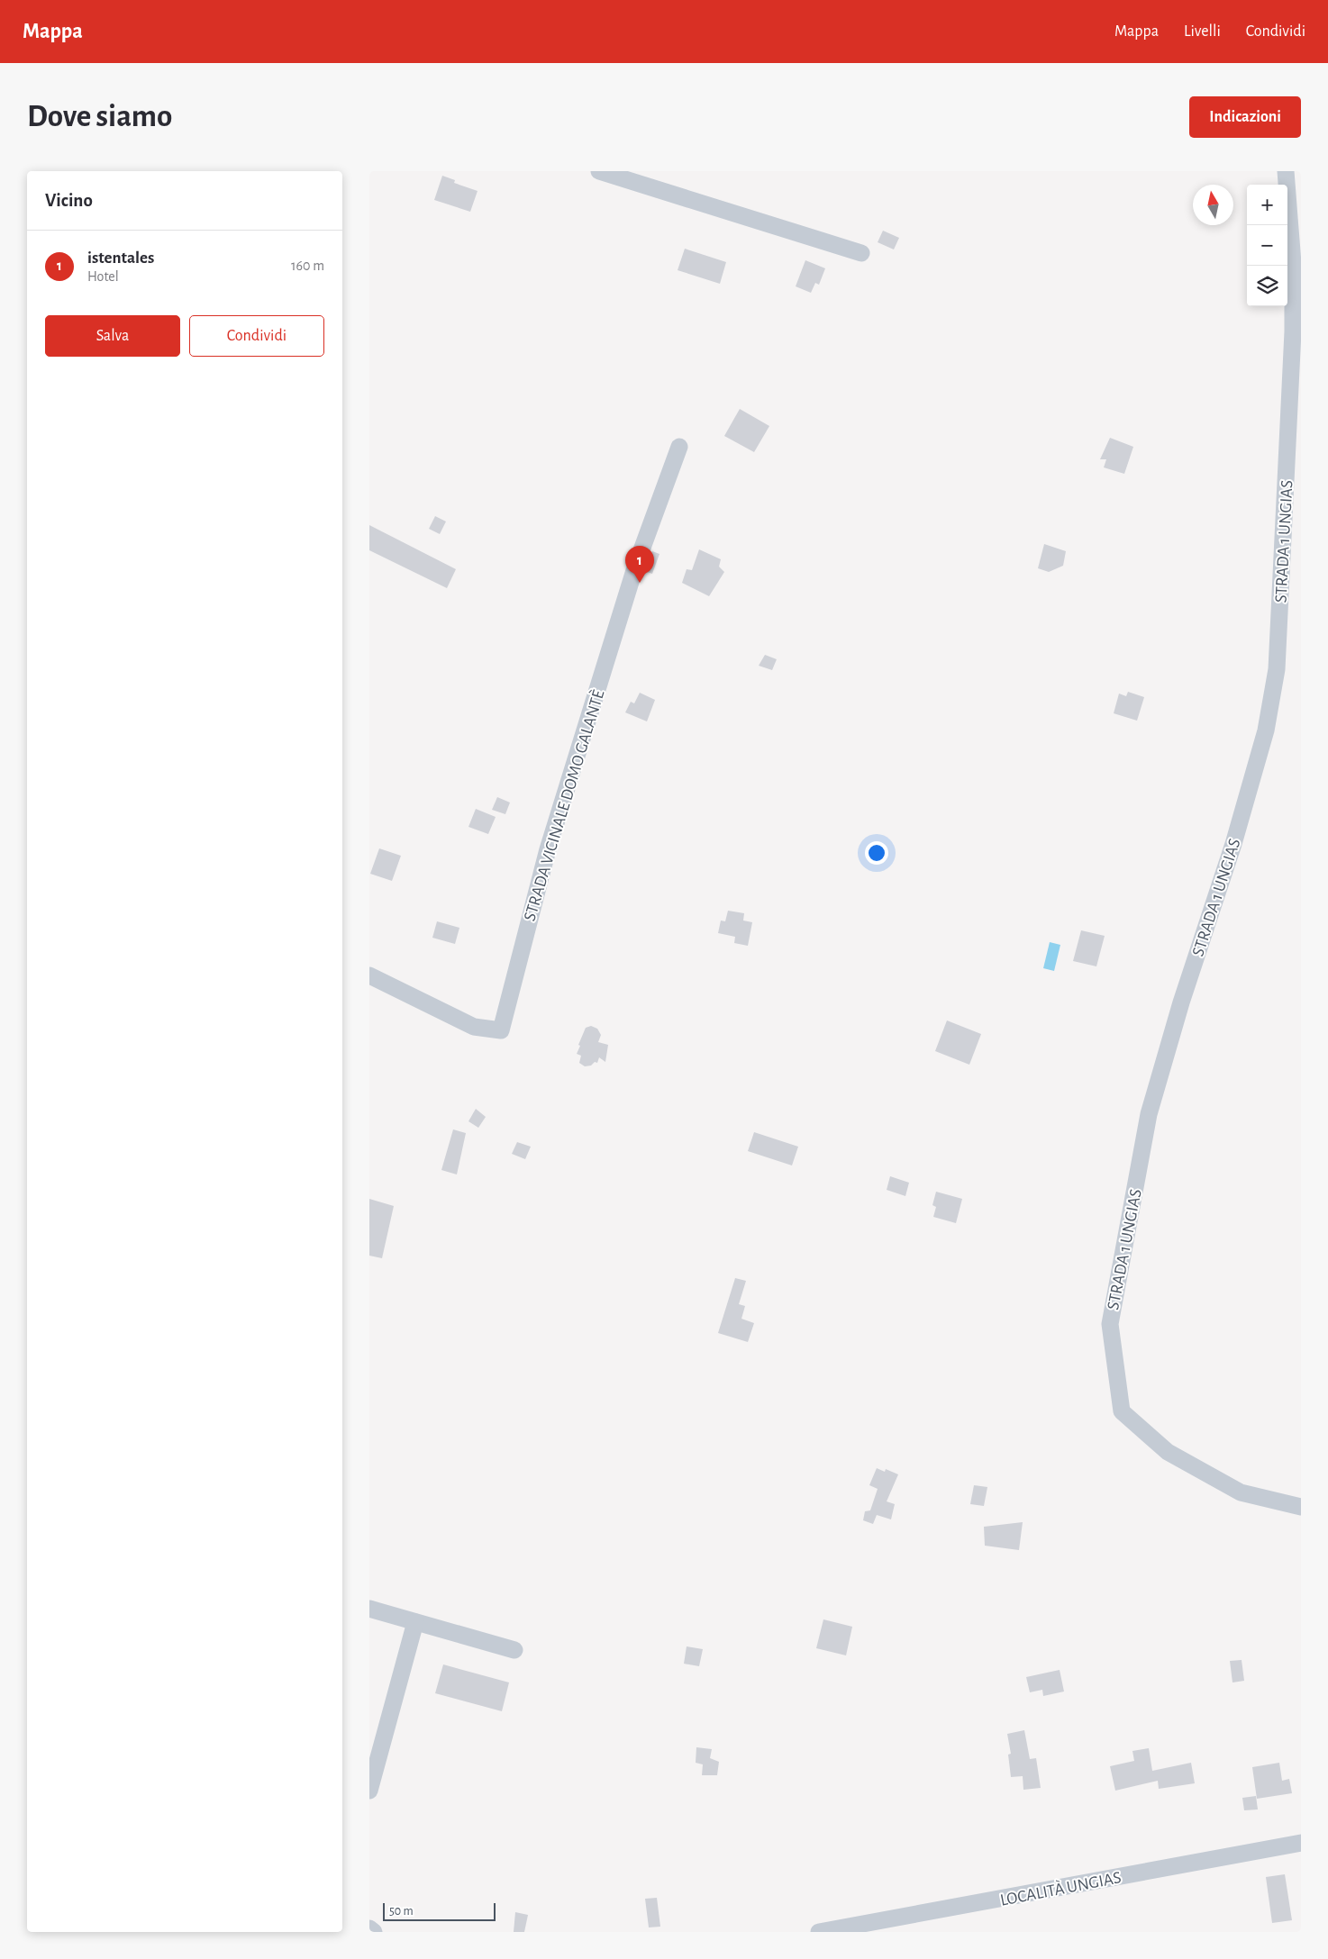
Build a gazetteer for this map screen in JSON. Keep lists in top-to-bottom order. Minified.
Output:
{"streets":{"street":["STRADA 1 UNGIAS","STRADA VICINALE DOMO GALANTÈ","LOCALITÀ UNGIAS"]},"scale_bar":"50 m","north":"top","page":{"header":"Mappa","nav":["Mappa","Livelli","Condividi"],"buttons":["Indicazioni",["Salva","Condividi"]],"title":"Dove siamo","heading":"Vicino","map_buttons":["+","−"],"list":[{"mark":"1","name":"istentales","note":"Hotel","value":"160 m"}],"pins":"1","scale":"50 m"}}
